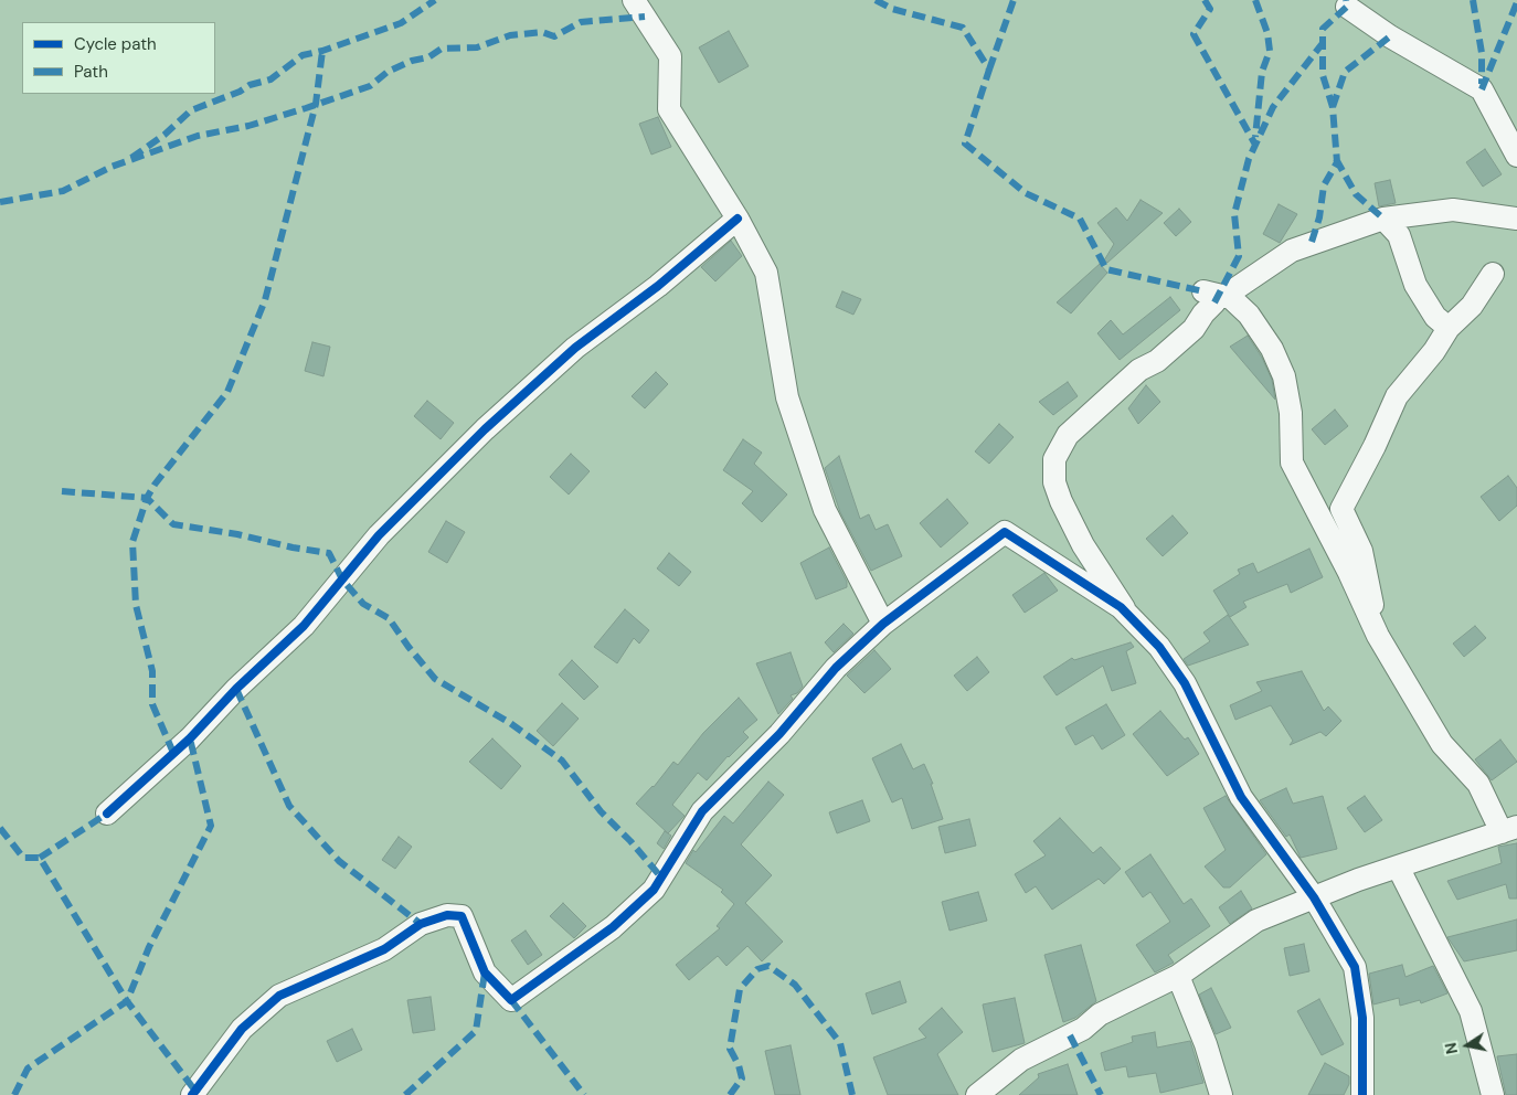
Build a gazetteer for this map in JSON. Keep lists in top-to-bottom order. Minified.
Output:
{"legend":["Cycle path","Path"],"north":"left"}
